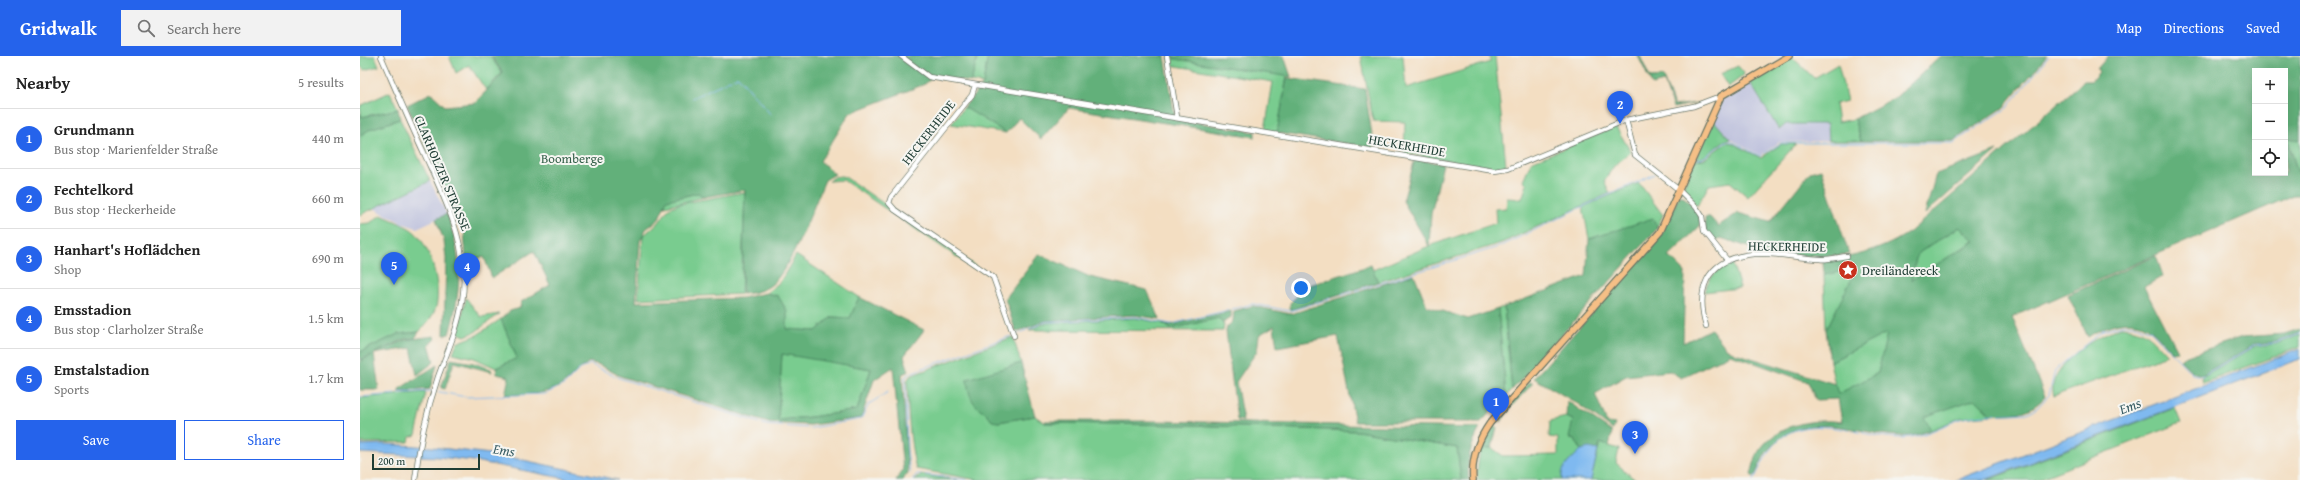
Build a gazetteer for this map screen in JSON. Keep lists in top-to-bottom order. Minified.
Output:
{"streets":{"main road":["HECKERHEIDE"],"street":["CLARHOLZER STRASSE"]},"water":["Ems"],"parks":["Boomberge"],"places":{"place":["Dreiländereck"]},"scale_bar":"200 m","page":{"header":"Gridwalk","search":"Search here","nav":["Map","Directions","Saved"],"heading":["Nearby","5 results"],"map_buttons":["+","−"],"pins":["2","5","4","1","3"],"list":[{"mark":"1","name":"Grundmann","note":"Bus stop · Marienfelder Straße","value":"440 m"},{"mark":"2","name":"Fechtelkord","note":"Bus stop · Heckerheide","value":"660 m"},{"mark":"3","name":"Hanhart's Hoflädchen","note":"Shop","value":"690 m"},{"mark":"4","name":"Emsstadion","note":"Bus stop · Clarholzer Straße","value":"1.5 km"},{"mark":"5","name":"Emstalstadion","note":"Sports","value":"1.7 km"}],"buttons":["Save","Share"],"scale":"200 m"}}
